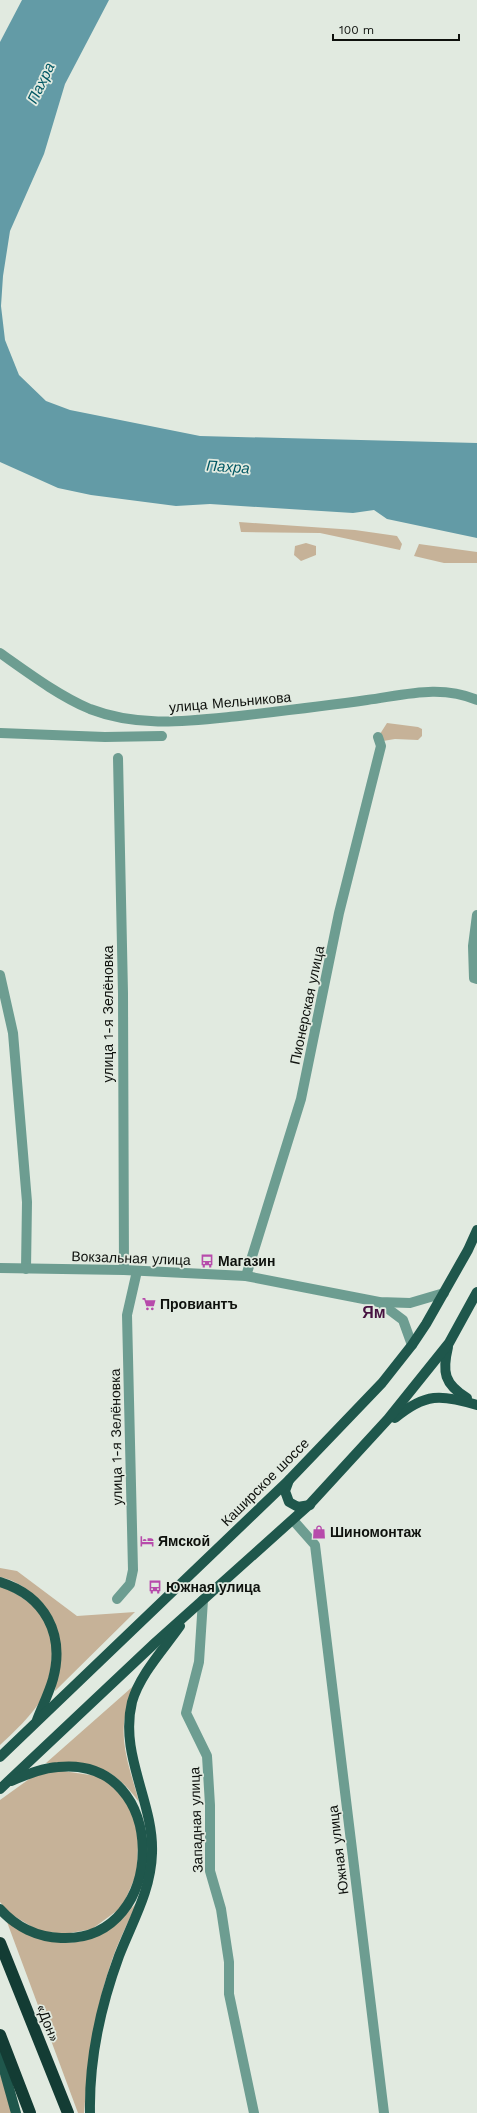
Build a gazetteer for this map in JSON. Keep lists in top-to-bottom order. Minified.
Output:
{"streets":{"highway":["«Дон»"],"main road":["Каширское шоссе"],"street":["улица Мельникова","Пионерская улица","улица 1-я Зелёновка","Вокзальная улица","Западная улица","Южная улица"]},"crossings":[["Пионерская улица","Вокзальная улица"],["улица 1-я Зелёновка","Вокзальная улица"],["Вокзальная улица","Каширское шоссе"]],"districts":["Ям"],"water":["Пахра"],"places":{"bus stop":["Магазин","Южная улица"],"supermarket":["Провиантъ"],"shop":["Шиномонтаж"],"hotel":["Ямской"]},"scale_bar":"100 m"}
